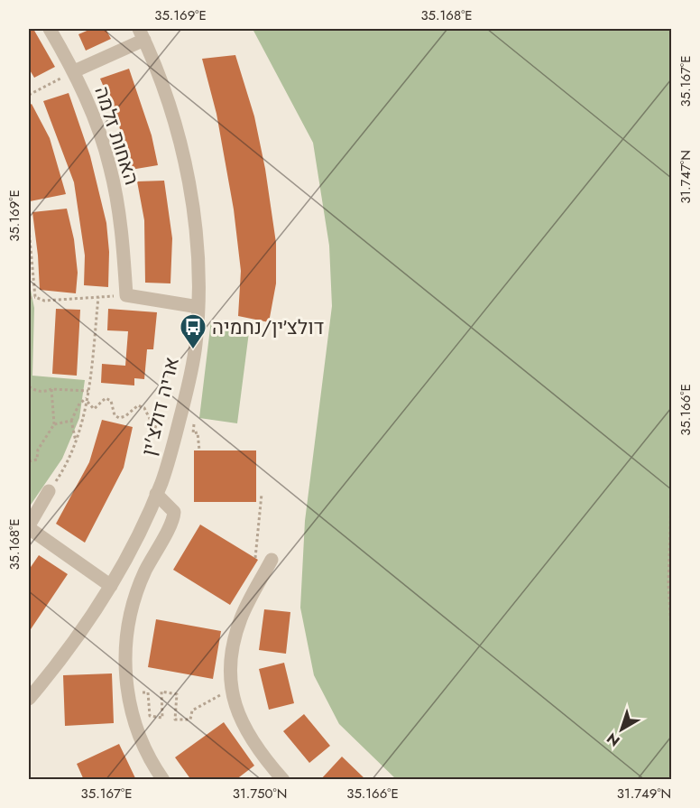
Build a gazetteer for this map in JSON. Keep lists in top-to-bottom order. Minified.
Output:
{"streets":{"street":["האחות זלמה","אריה דולצ'ין"]},"places":{"bus stop":["דולצ׳ין/נחמיה"]},"north":"bottom left","coordinates":["35.169°E","35.168°E","35.167°E","31.747°N","35.166°E","31.750°N","31.749°N"]}
